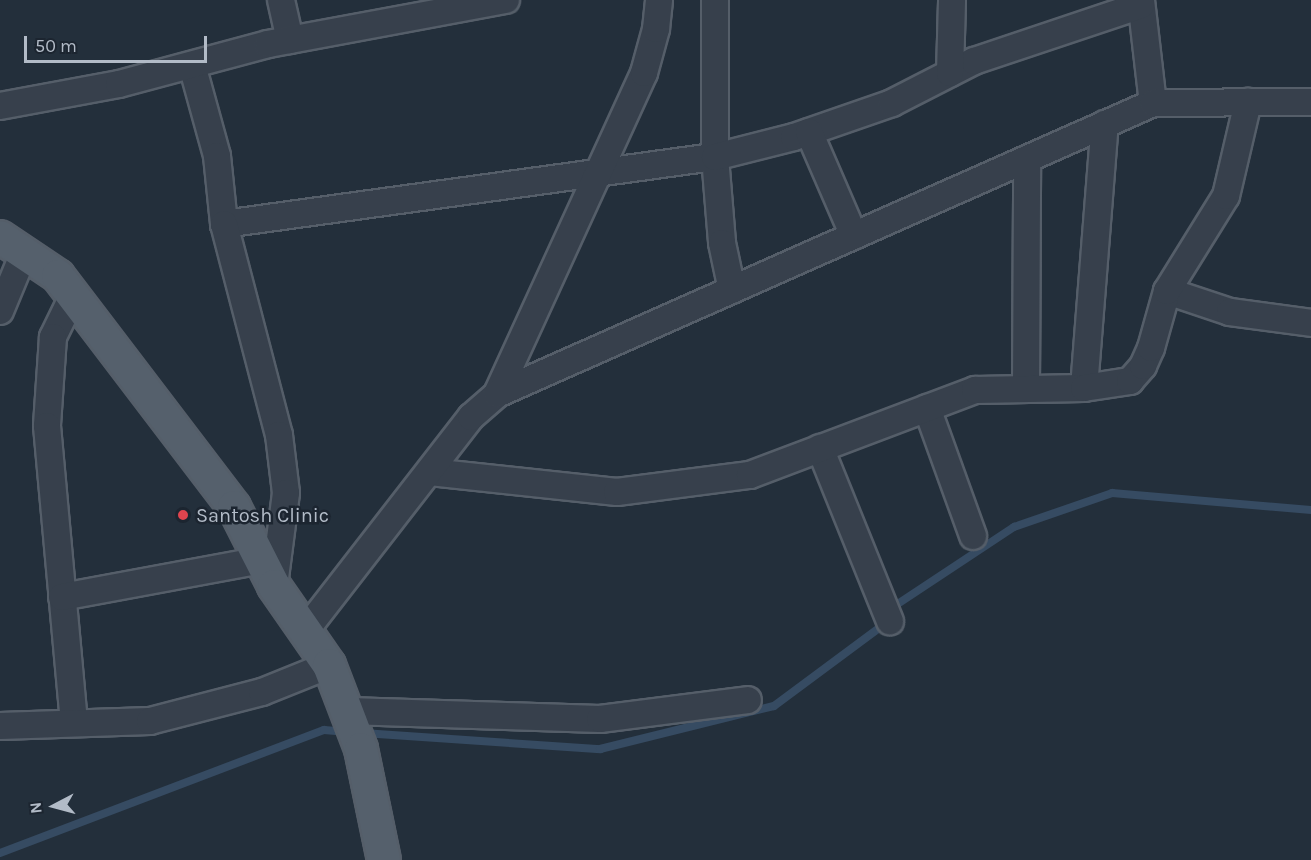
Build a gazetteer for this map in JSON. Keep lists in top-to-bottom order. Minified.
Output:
{"places":["Santosh Clinic"],"scale_bar":"50 m","north":"left"}
